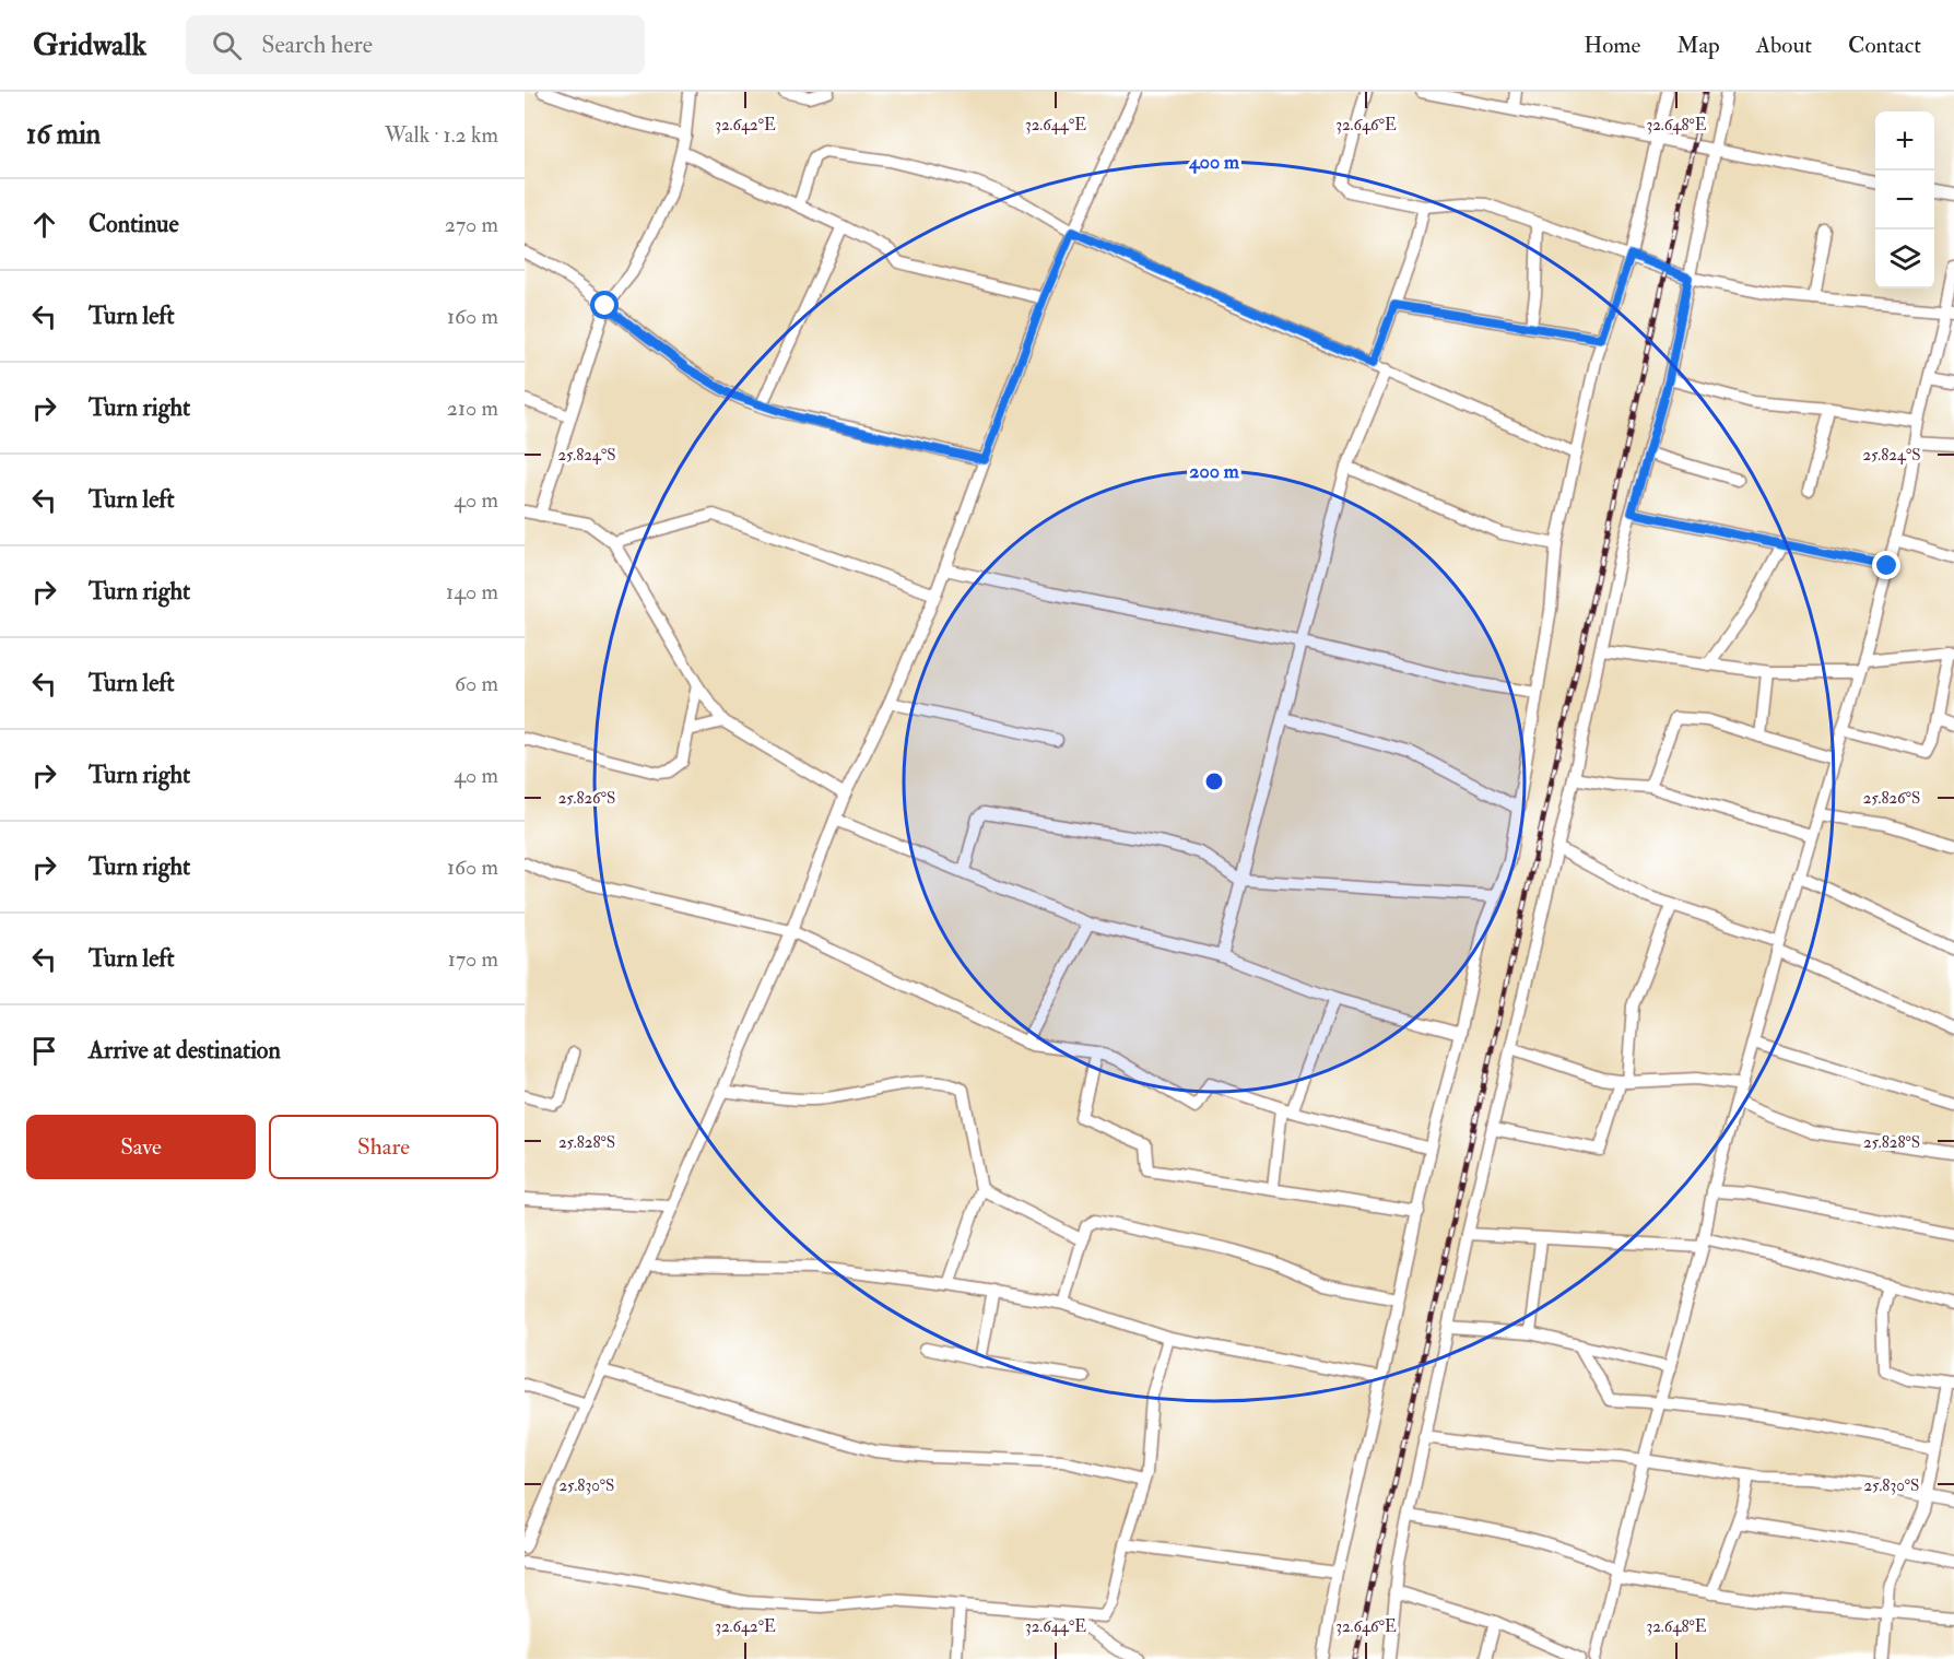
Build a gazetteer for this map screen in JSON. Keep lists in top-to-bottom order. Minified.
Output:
{"page":{"header":"Gridwalk","search":"Search here","nav":["Home","Map","About","Contact"],"heading":["16 min","Walk · 1.2 km"],"map_buttons":["+","−"],"list":[["Continue","270 m"],["Turn left","160 m"],["Turn right","210 m"],["Turn left","40 m"],["Turn right","140 m"],["Turn left","60 m"],["Turn right","40 m"],["Turn right","160 m"],["Turn left","170 m"],"Arrive at destination"],"buttons":["Save","Share"]},"coordinates":["32.642°E","32.644°E","32.646°E","32.648°E","25.824°S","25.826°S","25.828°S","25.830°S"],"rings":["400 m","200 m"]}
